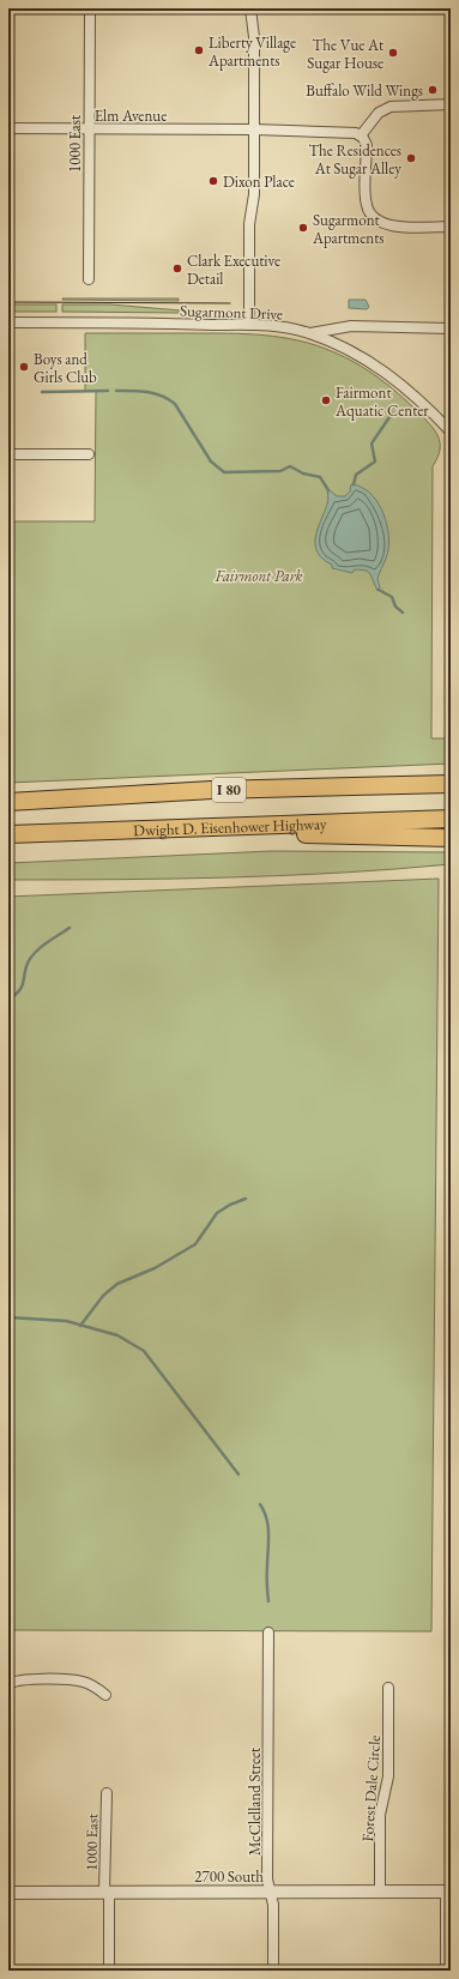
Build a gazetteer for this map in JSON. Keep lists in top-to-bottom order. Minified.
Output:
{"streets":{"highway":["I 80","Dwight D. Eisenhower Highway"],"street":["Elm Avenue","1000 East","Sugarmont Drive","Forest Dale Circle","McClelland Street","2700 South"]},"crossings":[["Elm Avenue","1000 East"],["1000 East","2700 South"],["Forest Dale Circle","2700 South"],["McClelland Street","2700 South"]],"parks":["Fairmont Park"],"places":["Liberty Village Apartments","The Vue At Sugar House","Buffalo Wild Wings","The Residences At Sugar Alley","Dixon Place","Sugarmont Apartments","Clark Executive Detail","Boys and Girls Club","Fairmont Aquatic Center"]}
